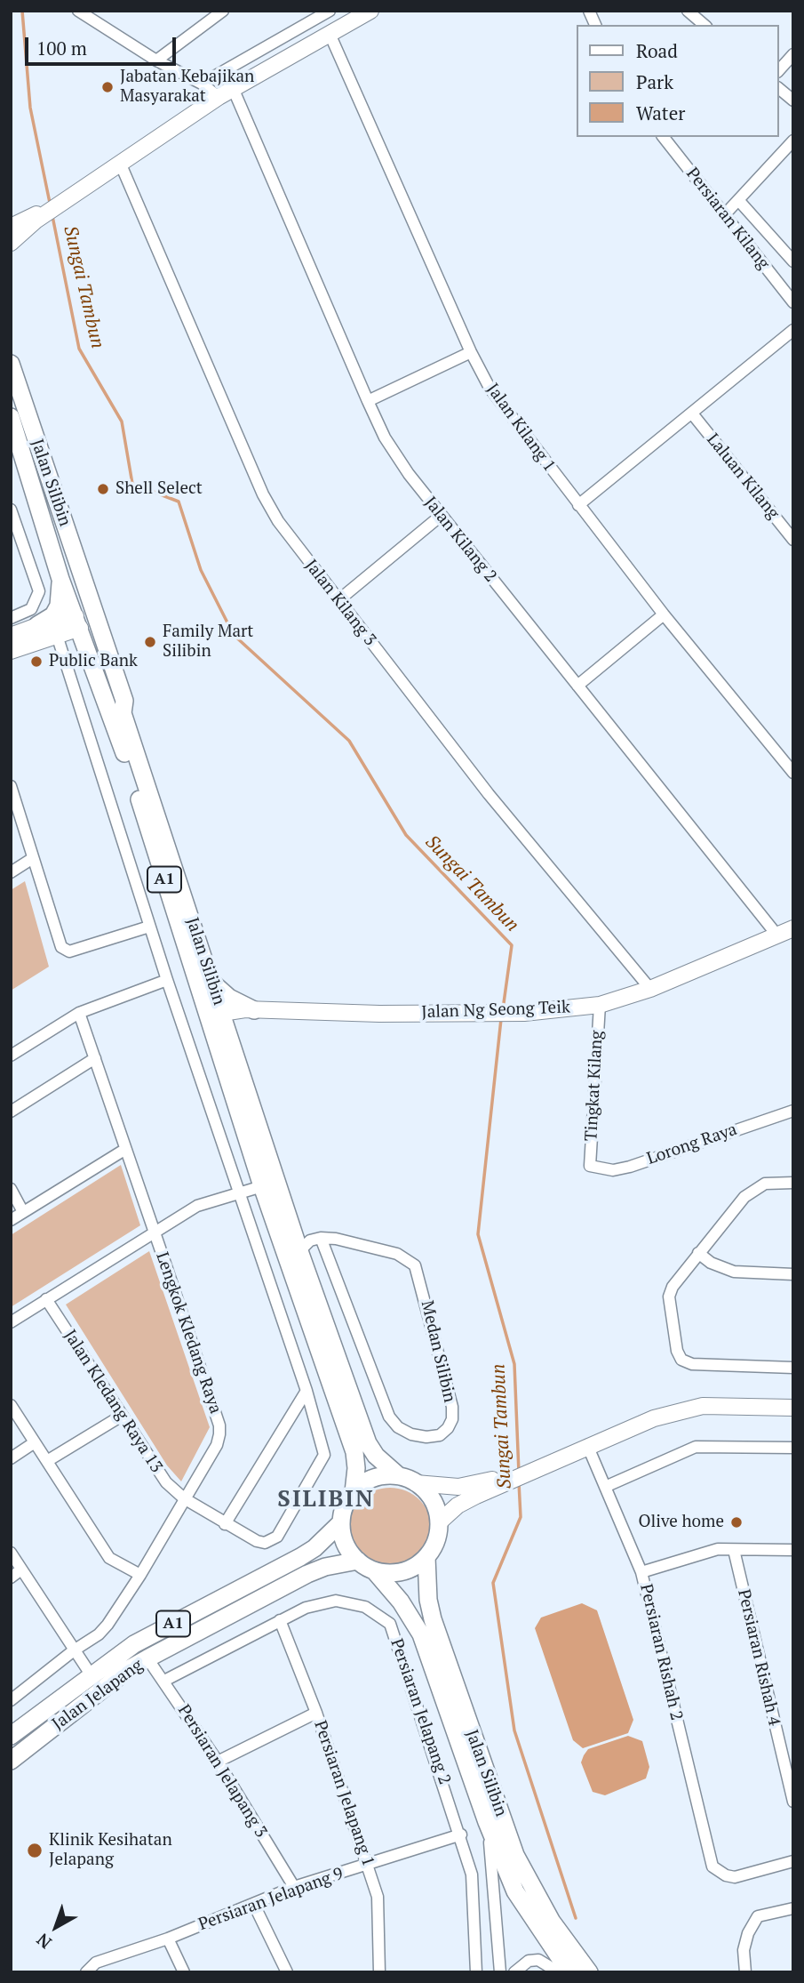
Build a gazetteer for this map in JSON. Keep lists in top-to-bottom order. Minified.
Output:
{"streets":{"main road":["Jalan Silibin","A1","Jalan Ng Seong Teik","Jalan Jelapang"],"street":["Persiaran Kilang","Jalan Kilang 1","Laluan Kilang","Jalan Kilang 2","Jalan Kilang 3","Tingkat Kilang","Lorong Raya","Lengkok Kledang Raya","Medan Silibin","Jalan Kledang Raya 13","Persiaran Rishah 2","Persiaran Rishah 4","Persiaran Jelapang 2","Persiaran Jelapang 3","Persiaran Jelapang 1","Persiaran Jelapang 9"]},"crossings":[["Jalan Silibin","A1"],["Jalan Silibin","Jalan Ng Seong Teik"],["Jalan Silibin","Medan Silibin"],["Jalan Silibin","Jalan Jelapang"],["Jalan Kilang 2","Jalan Ng Seong Teik"],["Jalan Kilang 3","Jalan Ng Seong Teik"],["A1","Jalan Jelapang"],["Jalan Ng Seong Teik","Tingkat Kilang"],["Tingkat Kilang","Lorong Raya"],["Lengkok Kledang Raya","Jalan Kledang Raya 13"],["Jalan Jelapang","Persiaran Jelapang 3"],["Persiaran Jelapang 2","Persiaran Jelapang 3"],["Persiaran Jelapang 2","Persiaran Jelapang 1"],["Persiaran Jelapang 2","Persiaran Jelapang 9"],["Persiaran Jelapang 3","Persiaran Jelapang 9"],["Persiaran Jelapang 1","Persiaran Jelapang 9"]],"districts":["SILIBIN"],"water":["Sungai Tambun"],"places":["Jabatan Kebajikan Masyarakat","Shell Select","Family Mart Silibin","Public Bank","Olive home","Klinik Kesihatan Jelapang"],"legend":["Road","Park","Water"],"scale_bar":"100 m","north":"bottom left"}
